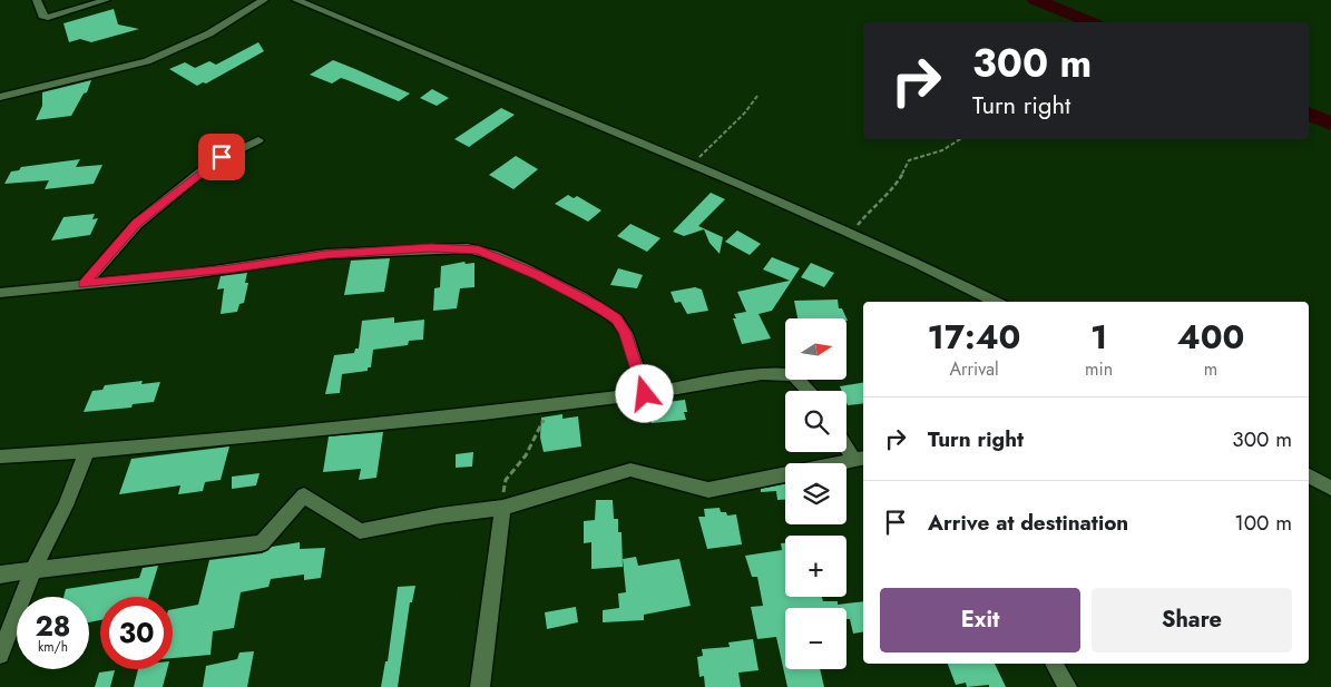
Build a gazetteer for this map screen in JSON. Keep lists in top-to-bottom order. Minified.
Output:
{"north":"right","page":{"turn":["300 m","Turn right"],"eta":["17:40","Arrival","1","min","400","m"],"map_buttons":["+","−"],"list":[{"name":"Turn right","value":"300 m"},{"name":"Arrive at destination","value":"100 m"}],"buttons":["Exit","Share"],"speed":"28 km/h","limit":"30"}}
